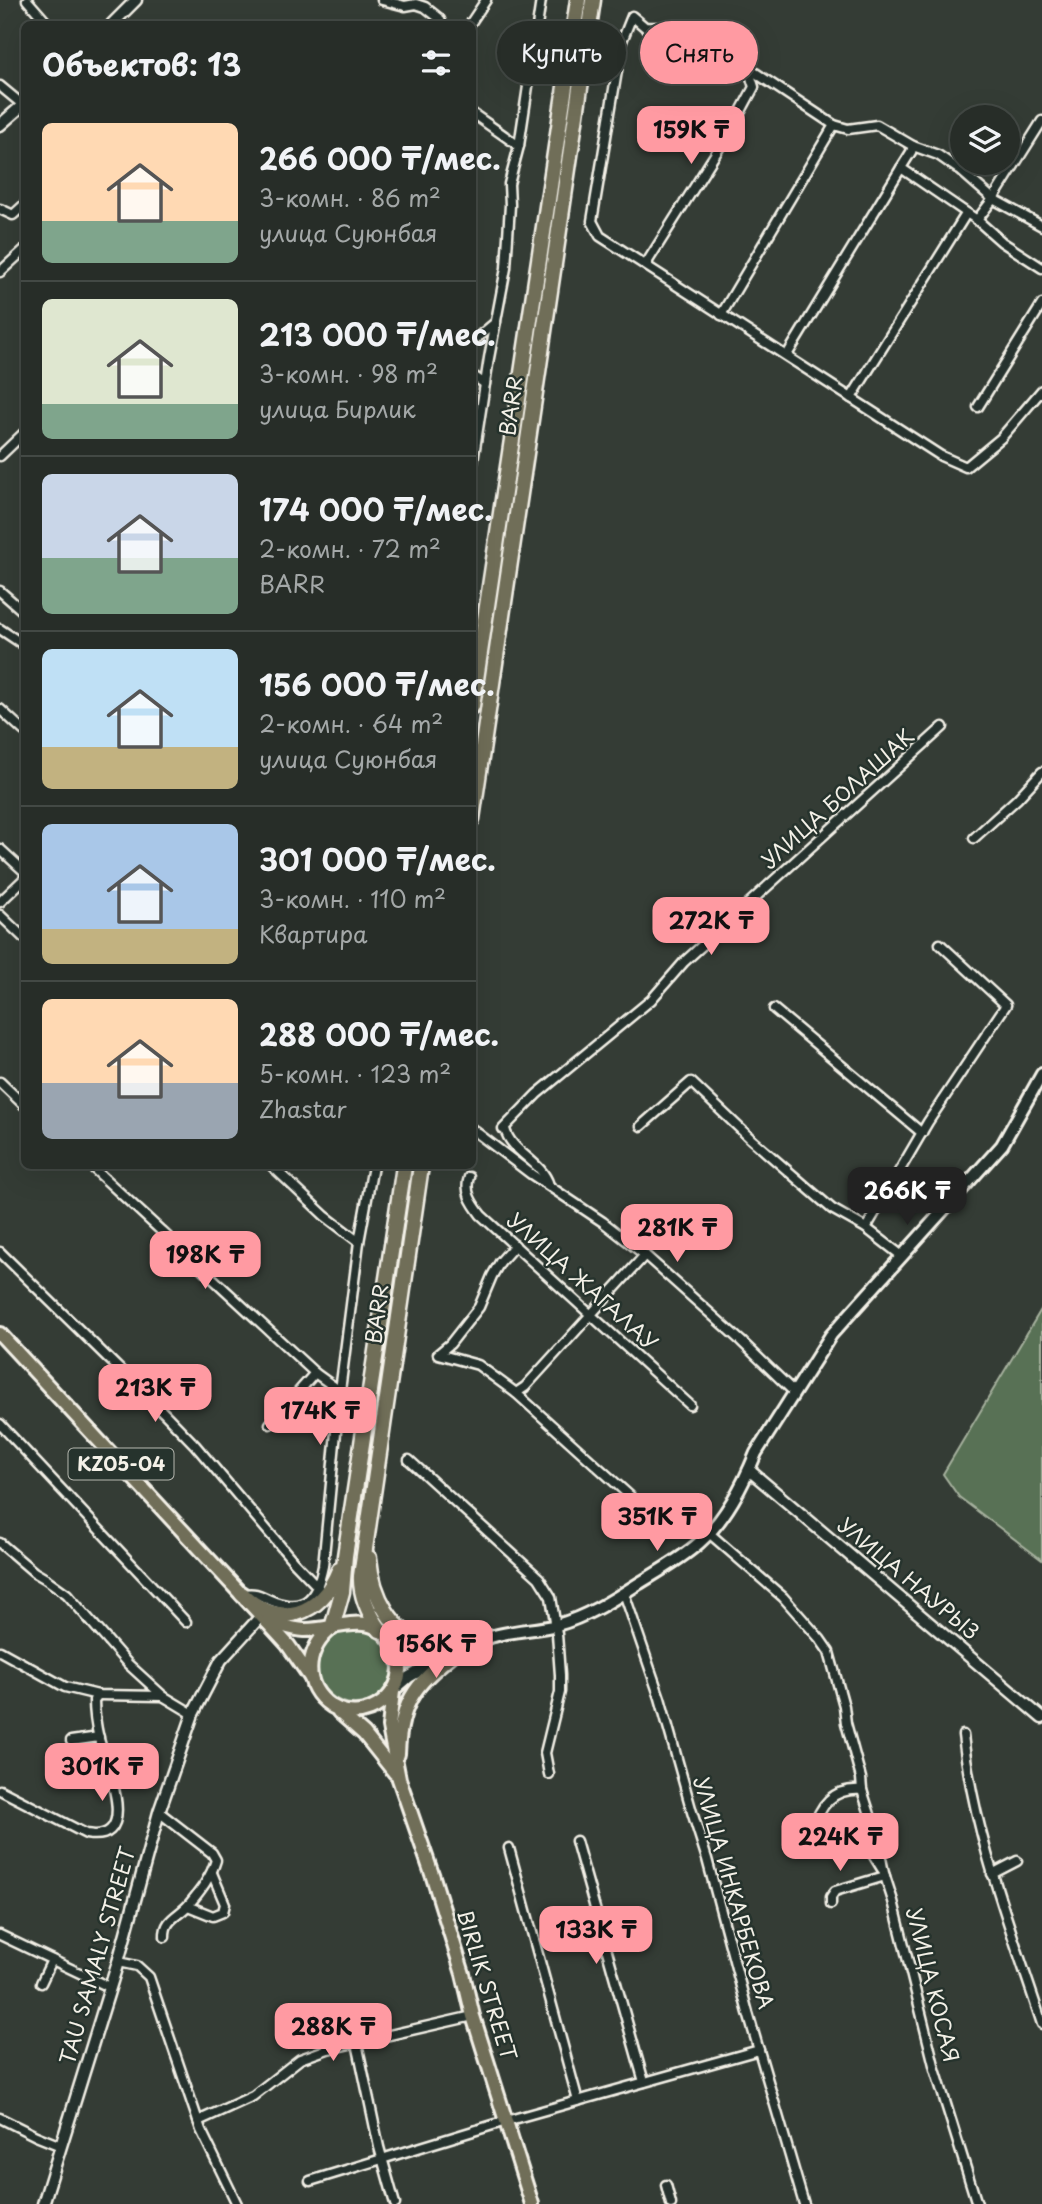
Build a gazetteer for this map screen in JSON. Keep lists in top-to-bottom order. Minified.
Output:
{"streets":{"highway":["BARR"],"main road":["KZ05-04","BIRLIK STREET"],"street":["УЛИЦА БОЛАШАК","УЛИЦА ЖАГАЛАУ","УЛИЦА НАУРЫЗ","УЛИЦА ИНКАРБЕКОВА","TAU SAMALY STREET","УЛИЦА КОСАЯ"]},"crossings":[["BARR","KZ05-04"],["KZ05-04","TAU SAMALY STREET"],["KZ05-04","BIRLIK STREET"]],"page":{"chip":["Купить","Снять"],"heading":"Объектов: 13","list":[{"name":"266 000 ₸/мес.","note":"3-комн. · 86 m² · улица Суюнбая"},{"name":"213 000 ₸/мес.","note":"3-комн. · 98 m² · улица Бирлик"},{"name":"174 000 ₸/мес.","note":"2-комн. · 72 m² · BARR"},{"name":"156 000 ₸/мес.","note":"2-комн. · 64 m² · улица Суюнбая"},{"name":"301 000 ₸/мес.","note":"3-комн. · 110 m² · Квартира"},{"name":"288 000 ₸/мес.","note":"5-комн. · 123 m² · Zhastar"}],"price":["159K ₸","272K ₸","266K ₸","281K ₸","198K ₸","213K ₸","174K ₸","351K ₸","156K ₸","301K ₸","224K ₸","133K ₸","288K ₸"]}}
